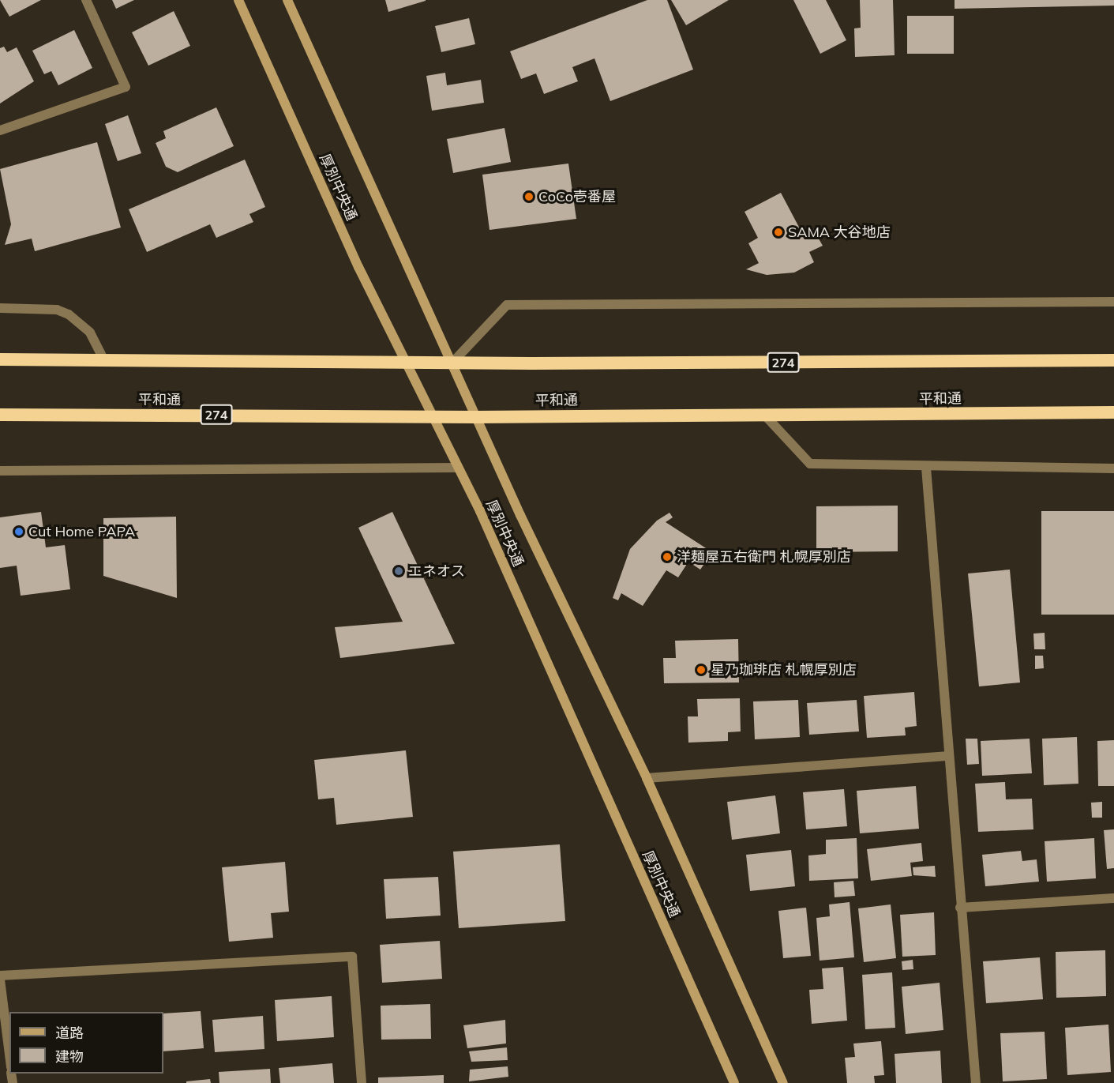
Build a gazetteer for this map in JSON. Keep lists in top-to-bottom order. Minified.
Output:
{"streets":{"highway":["274","平和通"],"main road":["厚別中央通"]},"crossings":[["厚別中央通","274"],["厚別中央通","平和通"]],"places":["CoCo壱番屋","SAMA 大谷地店","Cut Home PAPA","洋麺屋五右衛門 札幌厚別店","エネオス","星乃珈琲店 札幌厚別店"],"legend":["道路","建物"]}
